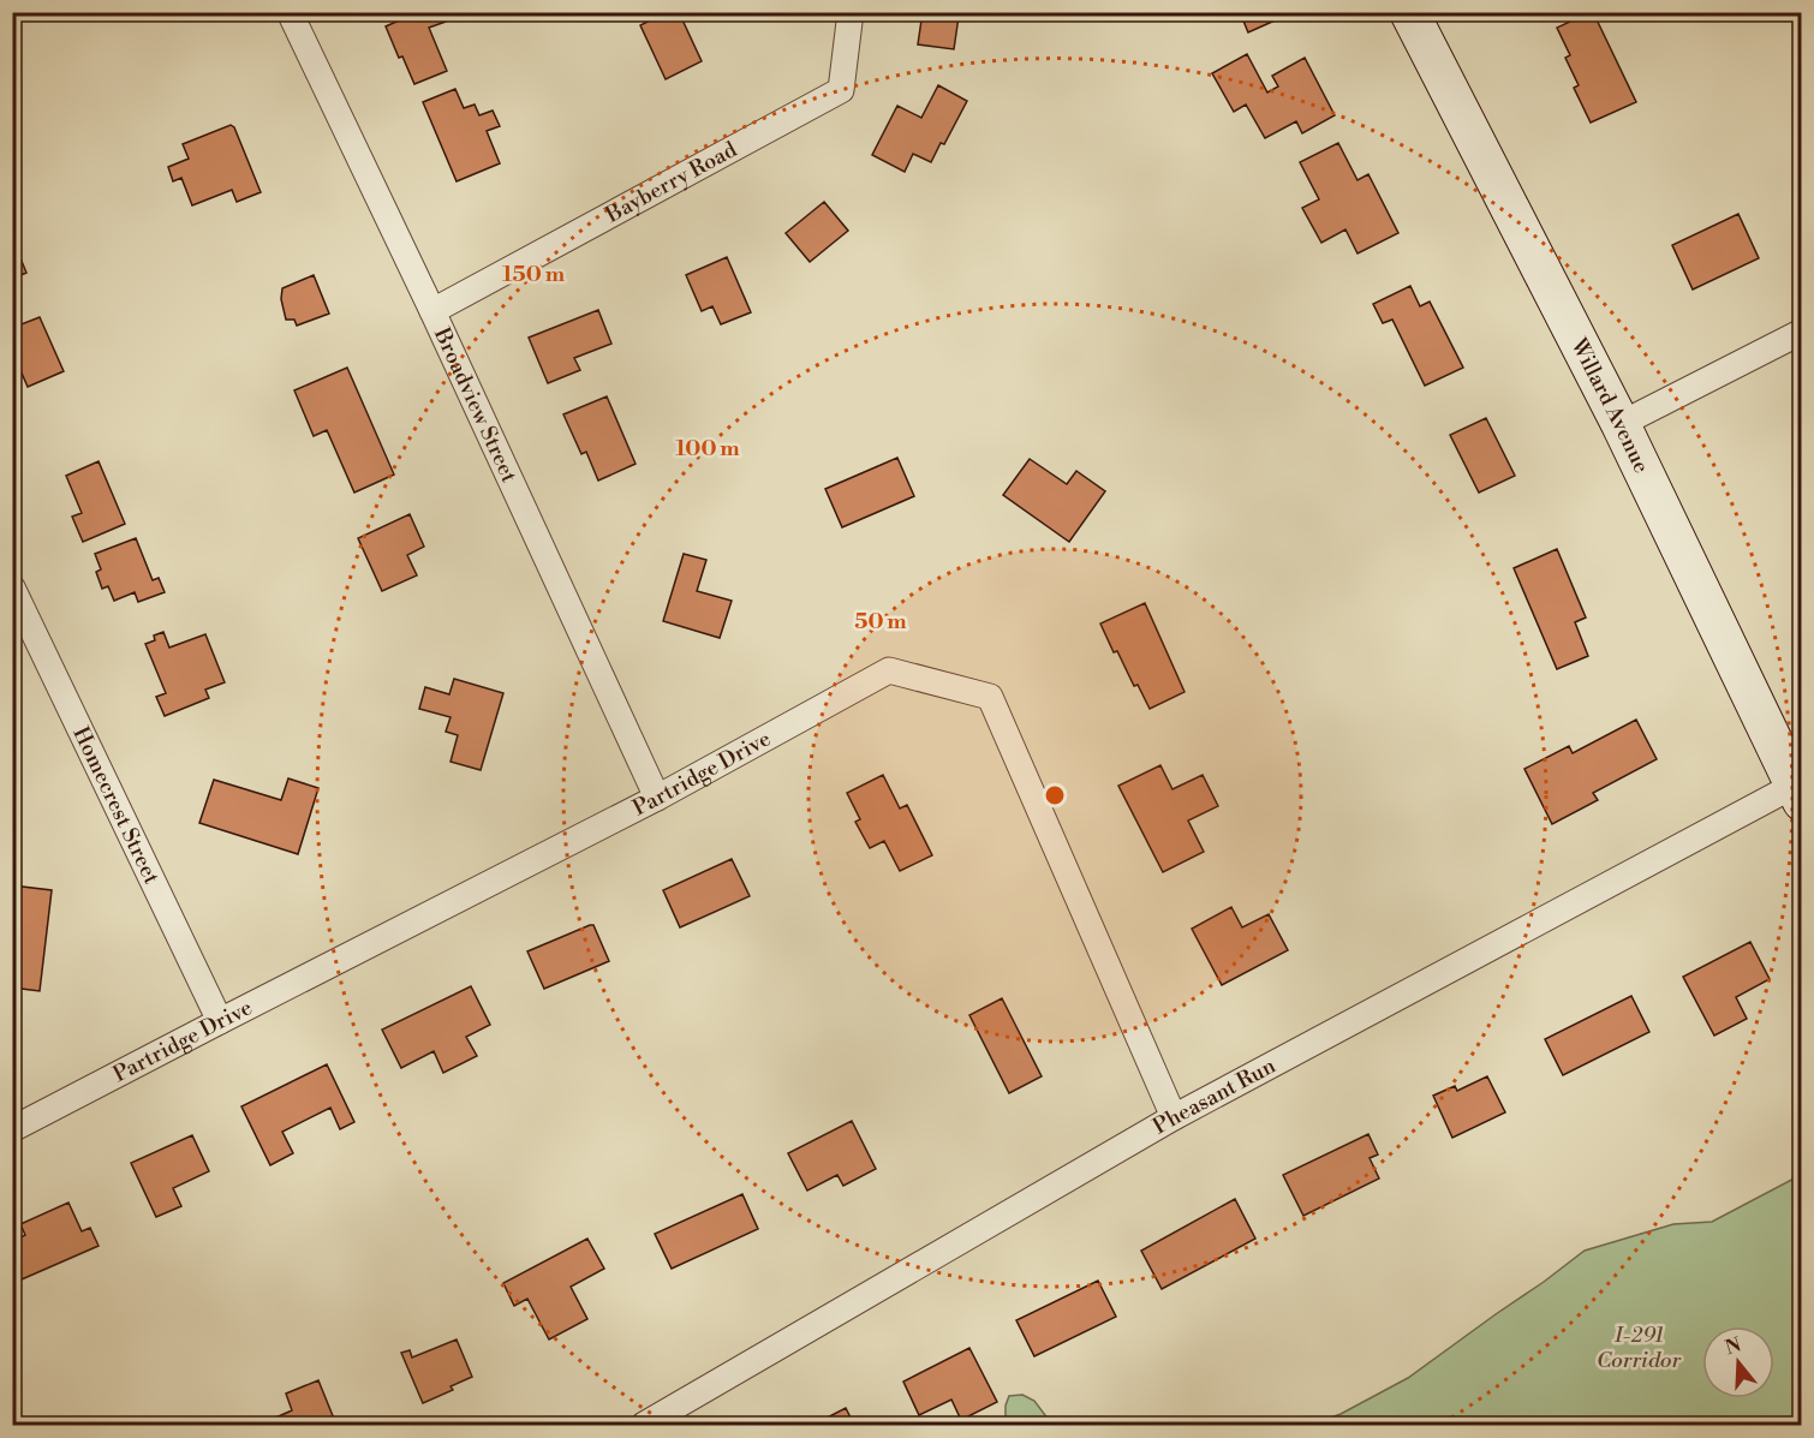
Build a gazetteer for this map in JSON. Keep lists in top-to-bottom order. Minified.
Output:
{"streets":{"main road":["Willard Avenue"],"street":["Bayberry Road","Broadview Street","Partridge Drive","Homecrest Street","Pheasant Run"]},"crossings":[["Bayberry Road","Broadview Street"],["Broadview Street","Partridge Drive"],["Willard Avenue","Pheasant Run"],["Partridge Drive","Homecrest Street"],["Partridge Drive","Pheasant Run"]],"parks":["I-291 Corridor"],"north":"top","rings":["150 m","100 m","50 m"]}
